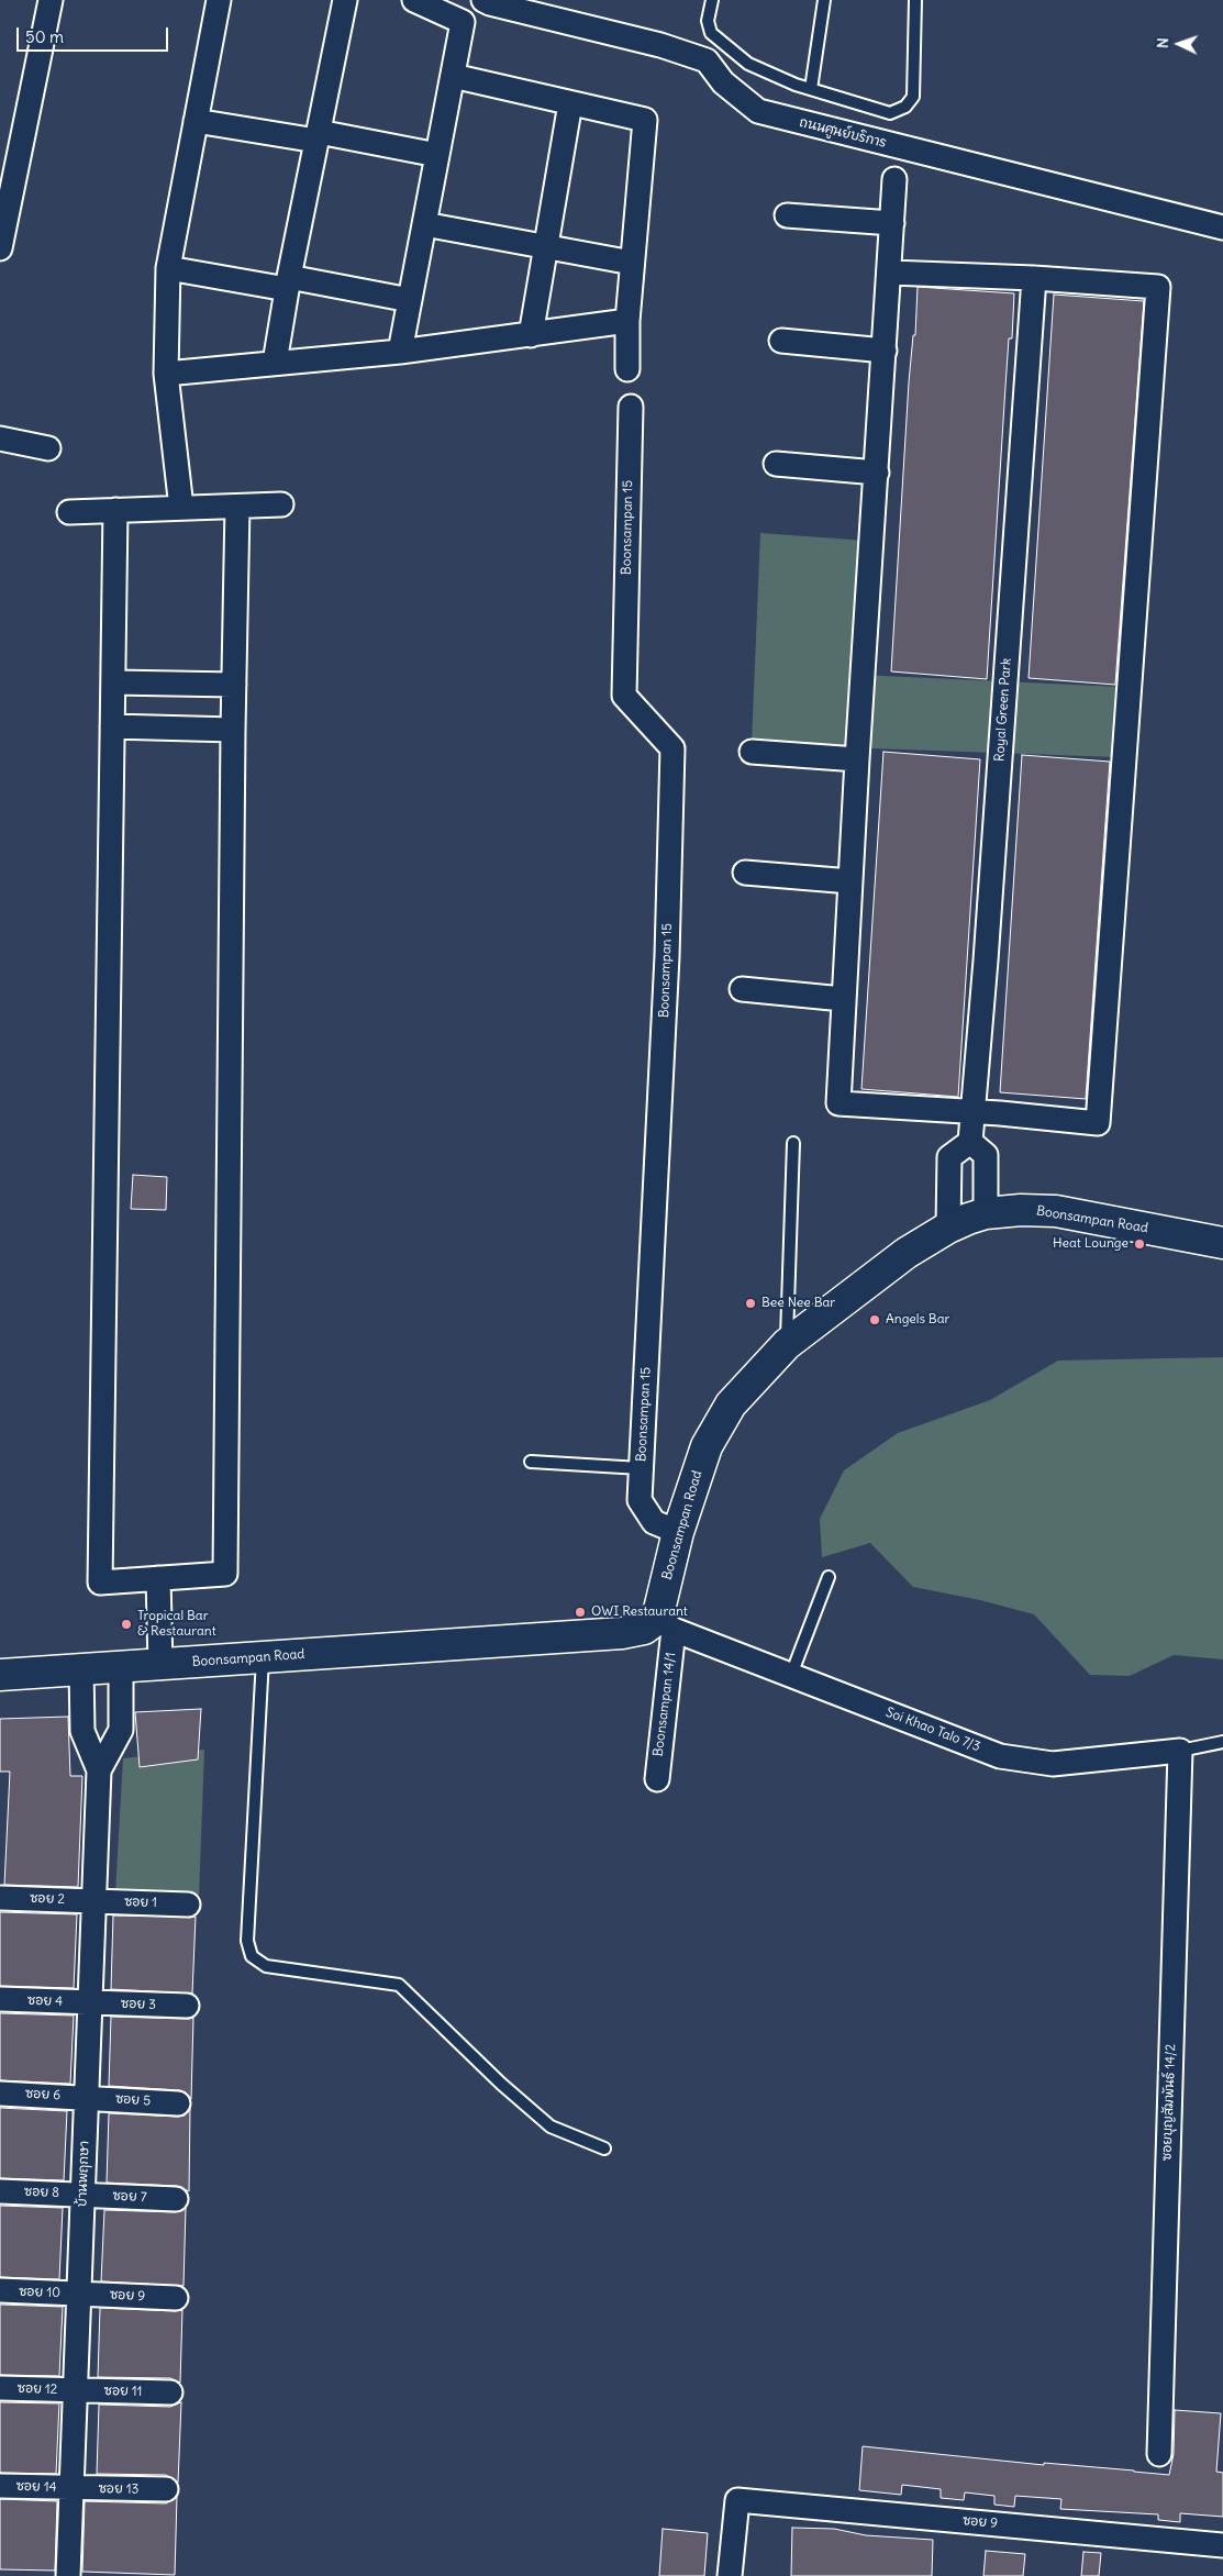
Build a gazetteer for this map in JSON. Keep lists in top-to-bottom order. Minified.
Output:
{"streets":{"street":["ถนนศูนย์บริการ","Boonsampan 15","Royal Green Park","Boonsampan Road","Boonsampan 14/1","Soi Khao Talo 7/3","ซอย 2","ซอย 1","ซอย 4","ซอย 3","ซอย 6","ซอย 5","ซอยบุญสัมพันธ์ 14/2","บ้านพฤกษา","ซอย 8","ซอย 7","ซอย 10","ซอย 9","ซอย 12","ซอย 11","ซอย 14","ซอย 13"]},"crossings":[["Boonsampan 15","Boonsampan Road"],["Boonsampan Road","Boonsampan 14/1"],["Boonsampan Road","Soi Khao Talo 7/3"],["Boonsampan Road","บ้านพฤกษา"],["Boonsampan 14/1","Soi Khao Talo 7/3"],["Soi Khao Talo 7/3","ซอยบุญสัมพันธ์ 14/2"],["ซอย 2","ซอย 1"],["ซอย 2","บ้านพฤกษา"],["ซอย 1","บ้านพฤกษา"],["ซอย 4","ซอย 3"],["ซอย 4","บ้านพฤกษา"],["ซอย 3","บ้านพฤกษา"],["ซอย 6","ซอย 5"],["ซอย 6","บ้านพฤกษา"],["ซอย 5","บ้านพฤกษา"],["บ้านพฤกษา","ซอย 8"],["บ้านพฤกษา","ซอย 7"],["บ้านพฤกษา","ซอย 10"],["บ้านพฤกษา","ซอย 9"],["บ้านพฤกษา","ซอย 12"],["บ้านพฤกษา","ซอย 11"],["บ้านพฤกษา","ซอย 14"],["บ้านพฤกษา","ซอย 13"],["ซอย 8","ซอย 7"],["ซอย 10","ซอย 9"],["ซอย 12","ซอย 11"],["ซอย 14","ซอย 13"]],"places":["Heat Lounge","Bee Nee Bar","Angels Bar","OWI Restaurant","Tropical Bar & Restaurant"],"scale_bar":"50 m","north":"left"}
